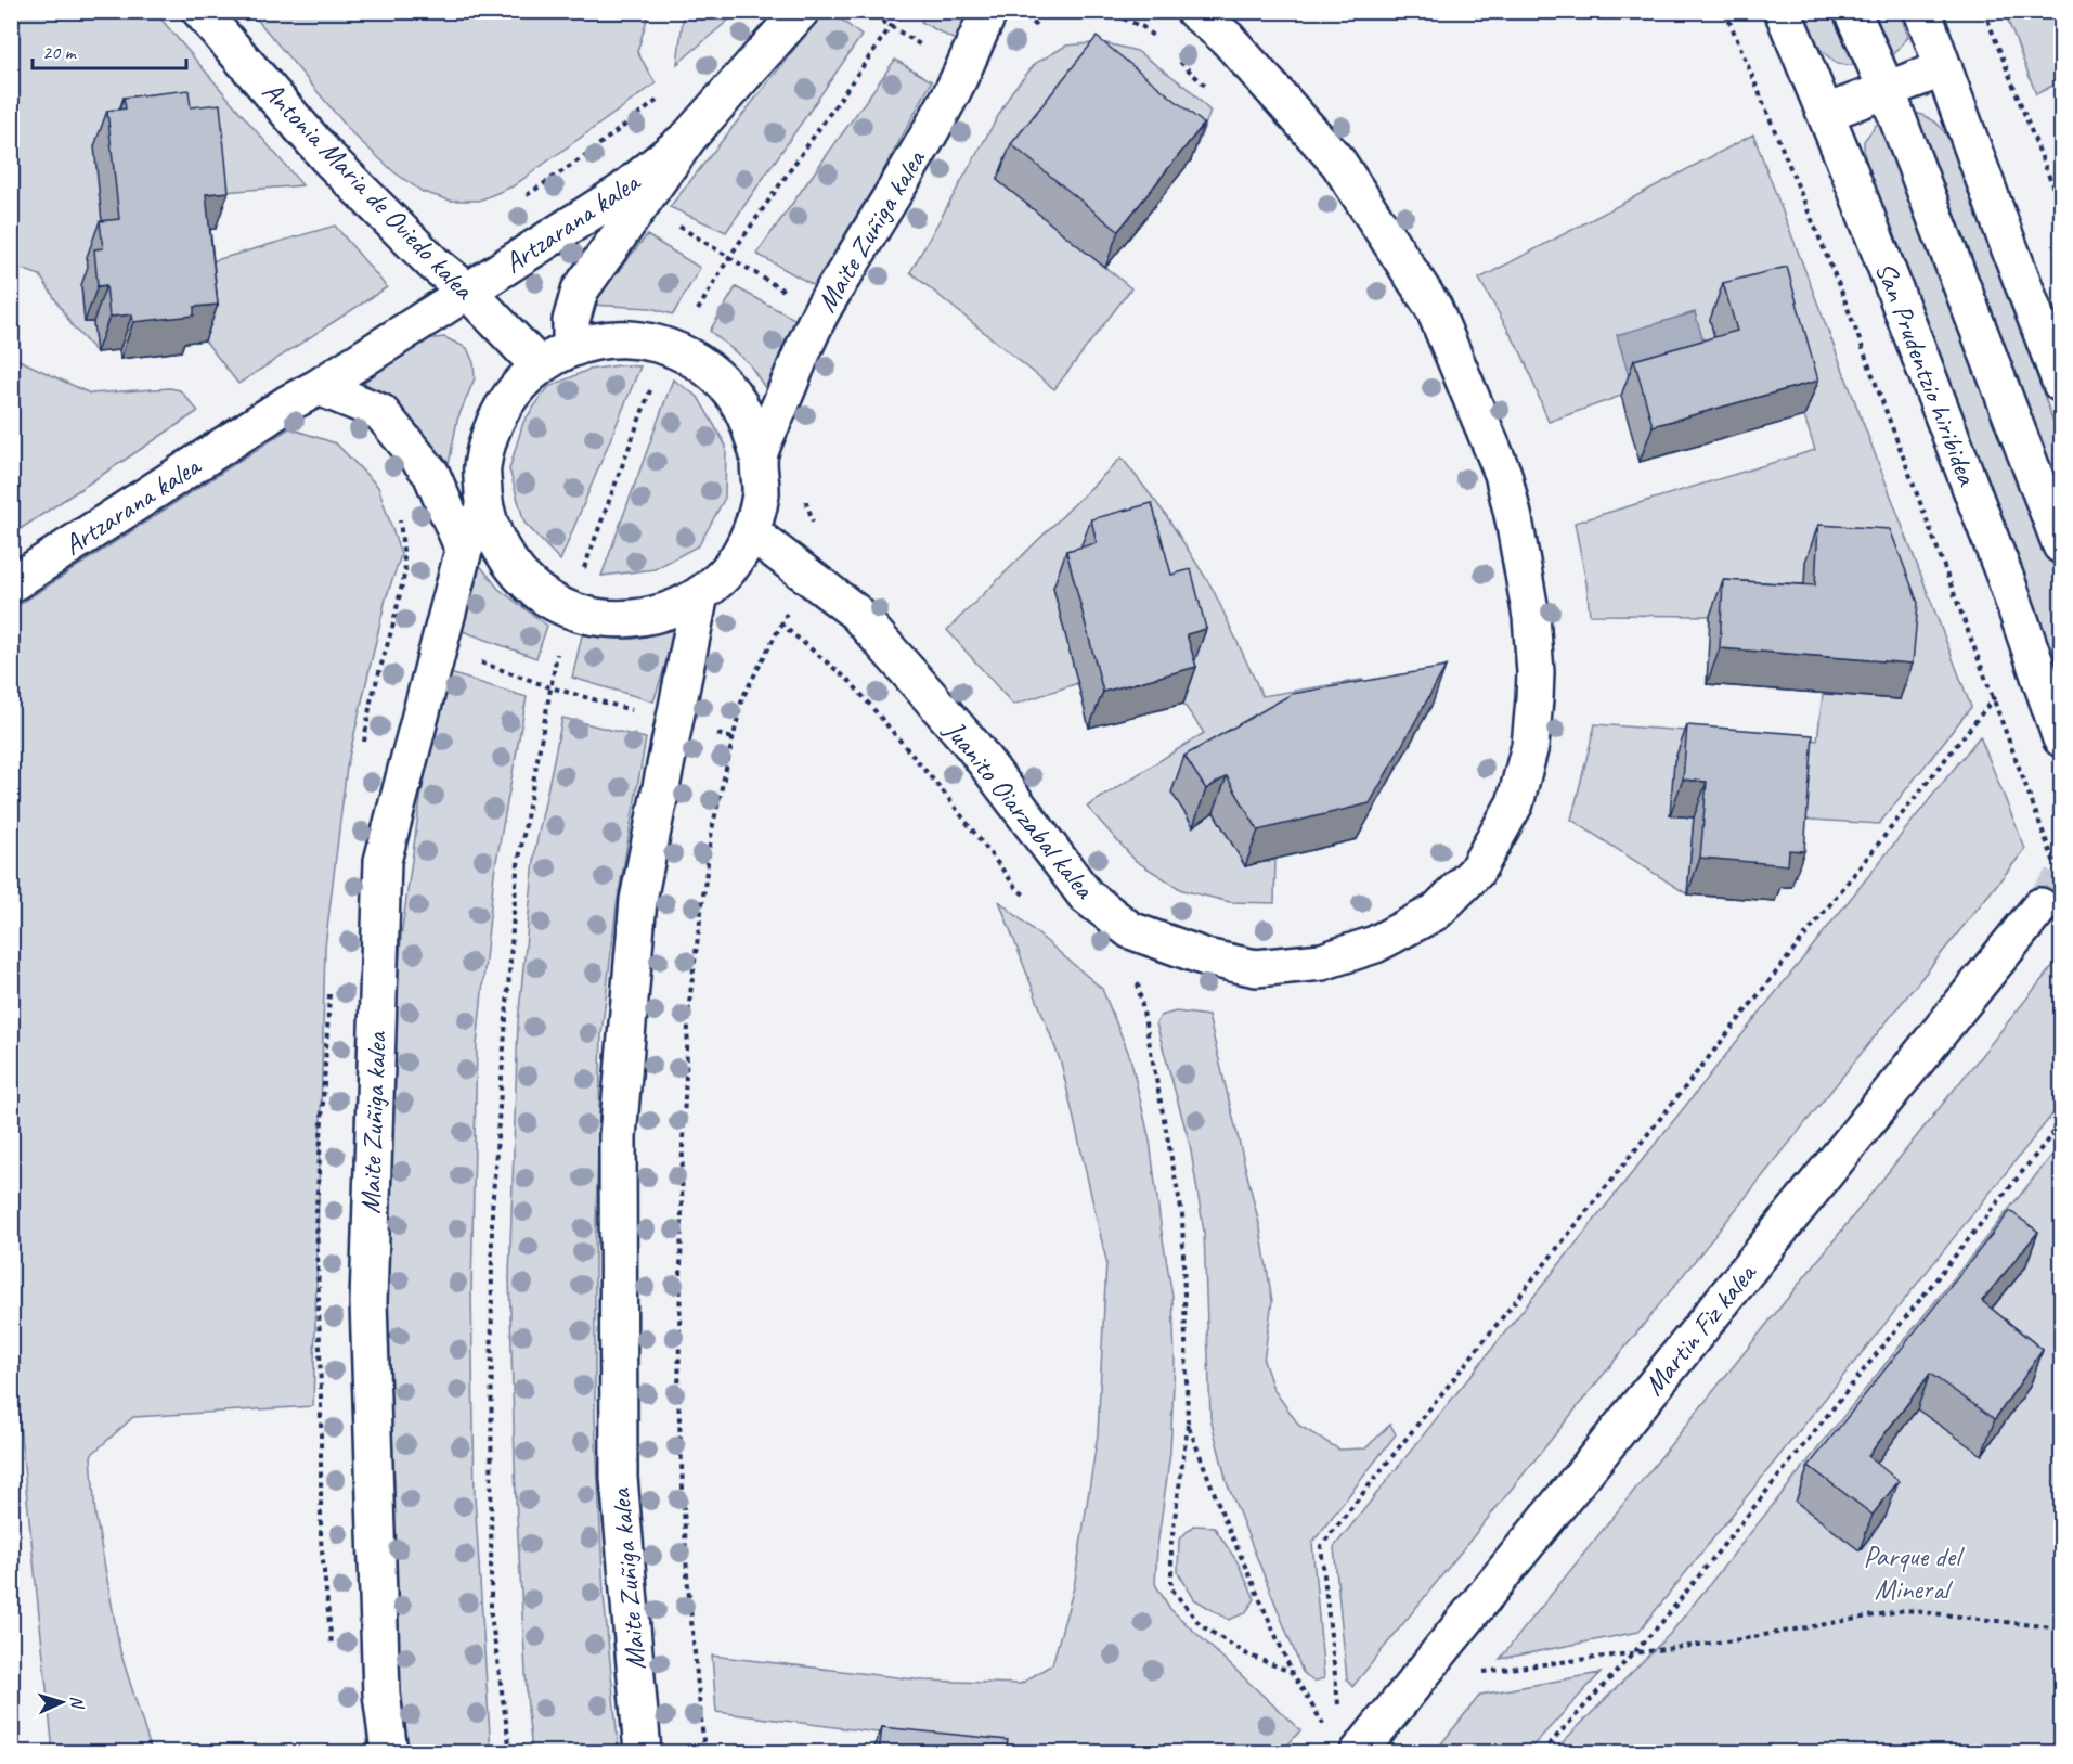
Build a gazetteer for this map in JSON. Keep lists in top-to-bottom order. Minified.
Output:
{"streets":{"street":["Antonia Maria de Oviedo kalea","Artzarana kalea","Maite Zuñiga kalea","San Prudentzio hiribidea","Juanito Oiarzabal kalea","Martin Fiz kalea"]},"crossings":[["Antonia Maria de Oviedo kalea","Artzarana kalea"]],"parks":["Parque del Mineral"],"scale_bar":"20 m","north":"right"}
